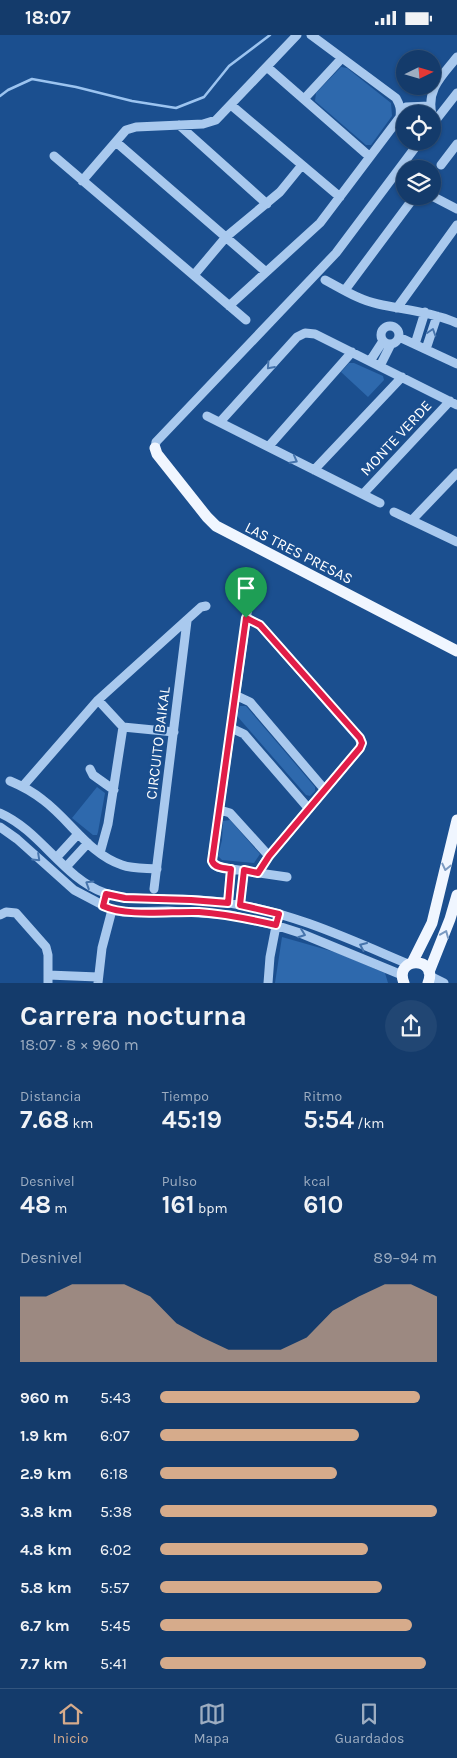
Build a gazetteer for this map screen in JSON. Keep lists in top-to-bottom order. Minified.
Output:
{"streets":{"main road":["LAS TRES PRESAS"],"street":["MONTE VERDE","CIRCUITO BAIKAL"]},"north":"right","page":{"status":"18:07","heading":["Carrera nocturna","18:07 · 8 × 960 m"],"stats":[["Distancia","7.68 km"],["Tiempo","45:19"],["Ritmo","5:54 /km"],["Desnivel","48 m"],["Pulso","161 bpm"],["kcal","610"]],"chart":["Desnivel","89–94 m"],"list":[{"name":"960 m","note":"5:43"},{"name":"1.9 km","note":"6:07"},{"name":"2.9 km","note":"6:18"},{"name":"3.8 km","note":"5:38"},{"name":"4.8 km","note":"6:02"},{"name":"5.8 km","note":"5:57"},{"name":"6.7 km","note":"5:45"},{"name":"7.7 km","note":"5:41"}],"tabs":["Inicio","Mapa","Guardados"]}}
